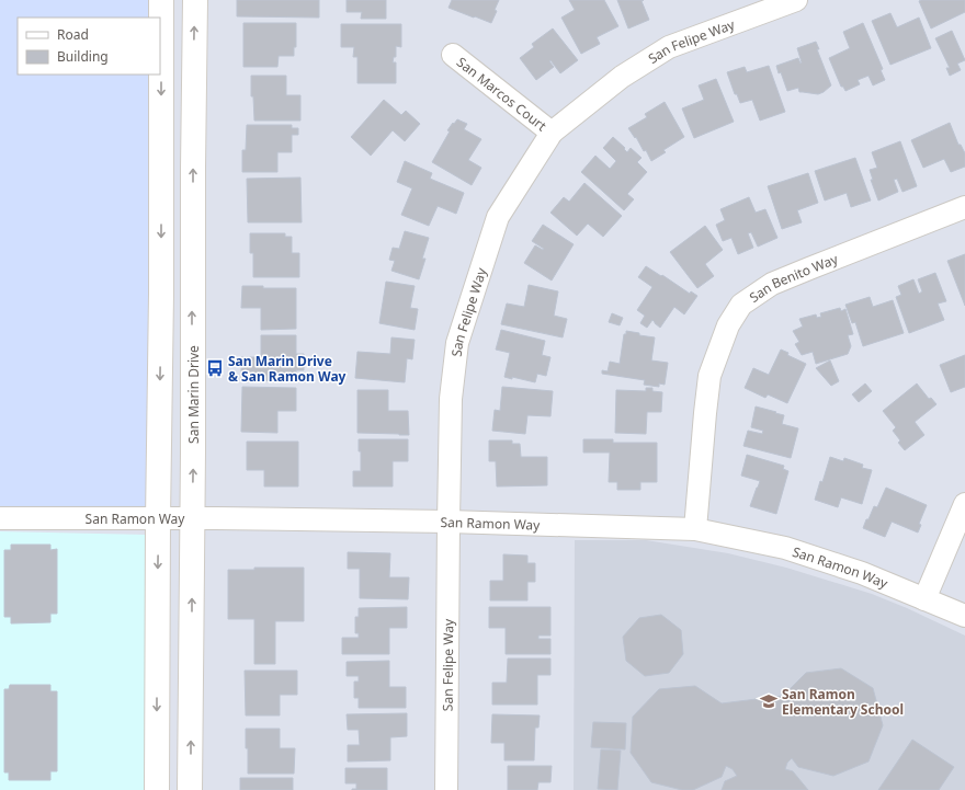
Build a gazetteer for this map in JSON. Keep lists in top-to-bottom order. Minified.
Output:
{"streets":{"main road":["San Marin Drive"],"street":["San Felipe Way","San Marcos Court","San Benito Way","San Ramon Way"]},"crossings":[["San Felipe Way","San Marcos Court"],["San Felipe Way","San Ramon Way"],["San Benito Way","San Ramon Way"],["San Marin Drive","San Ramon Way"]],"places":{"bus stop":["San Marin Drive & San Ramon Way"],"school or university":["San Ramon Elementary School"]},"legend":["Road","Building"]}
